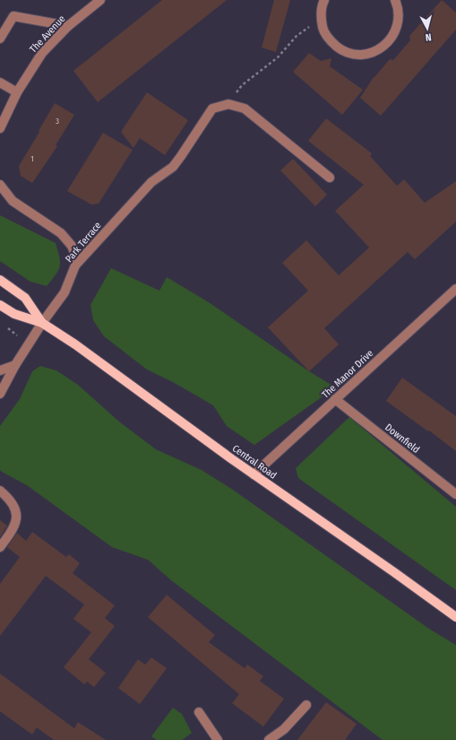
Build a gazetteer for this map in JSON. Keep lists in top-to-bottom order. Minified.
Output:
{"streets":{"main road":["Central Road"],"street":["The Avenue","Park Terrace","The Manor Drive","Downfield"]},"crossings":[["Park Terrace","Central Road"],["The Manor Drive","Downfield"],["The Manor Drive","Central Road"]],"house_numbers":["3","1"],"north":"bottom"}
